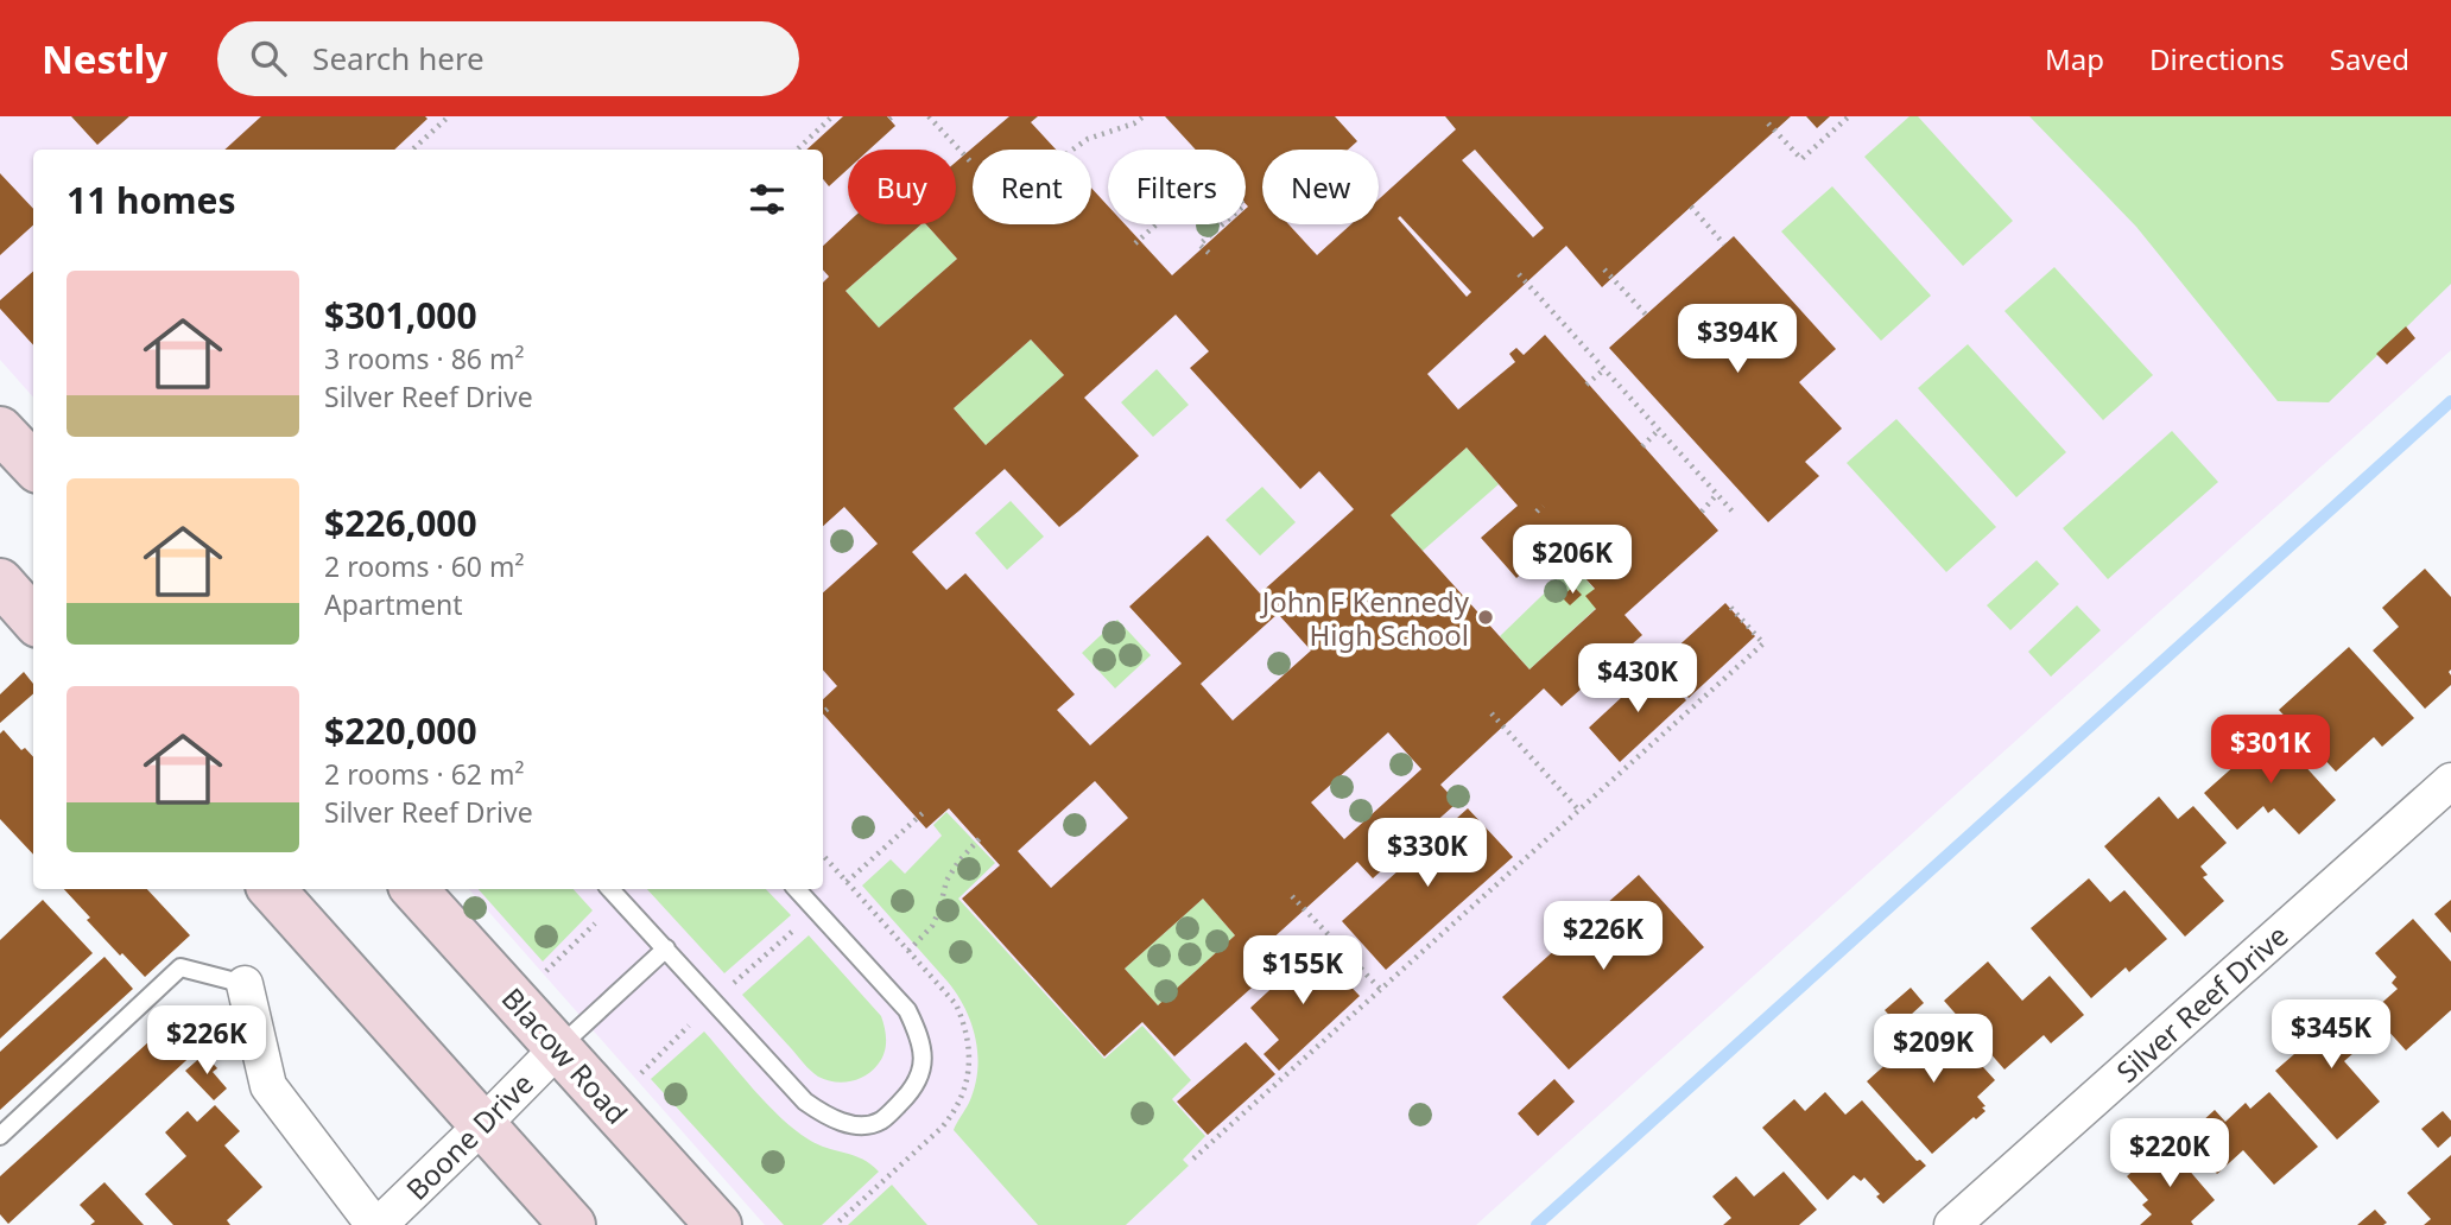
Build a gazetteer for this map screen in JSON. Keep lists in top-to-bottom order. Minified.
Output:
{"streets":{"main road":["Blacow Road"],"street":["Silver Reef Drive","Boone Drive"]},"crossings":[["Blacow Road","Boone Drive"]],"places":["John F Kennedy High School"],"page":{"header":"Nestly","search":"Search here","nav":["Map","Directions","Saved"],"chip":["Buy","Rent","Filters","New"],"heading":"11 homes","list":[{"name":"$301,000","note":"3 rooms · 86 m² · Silver Reef Drive"},{"name":"$226,000","note":"2 rooms · 60 m² · Apartment"},{"name":"$220,000","note":"2 rooms · 62 m² · Silver Reef Drive"}],"price":["$394K","$206K","$430K","$301K","$330K","$226K","$155K","$345K","$226K","$209K","$220K"]}}
